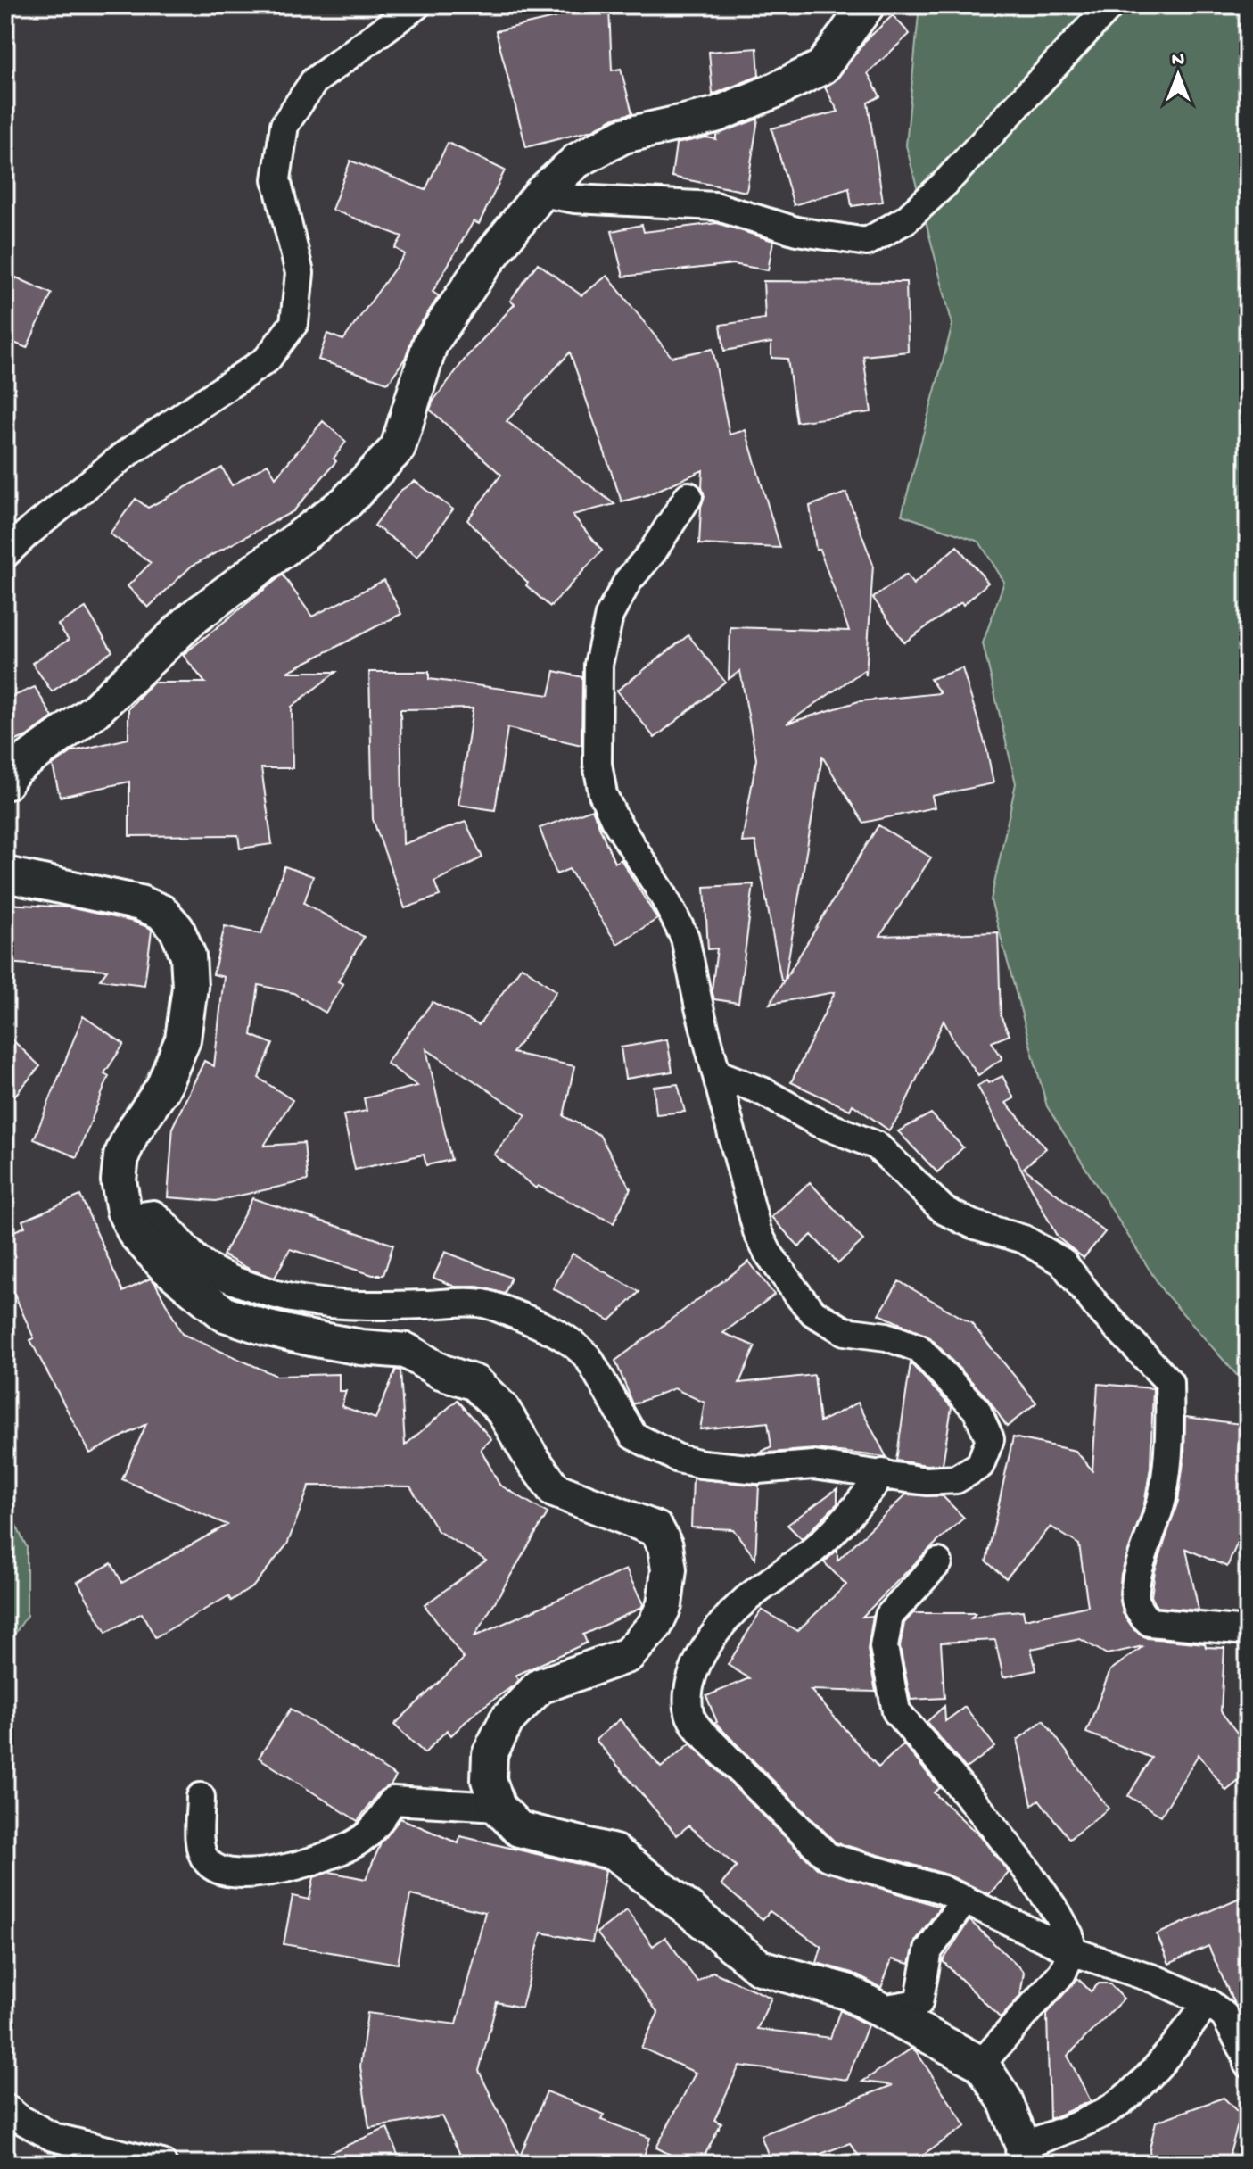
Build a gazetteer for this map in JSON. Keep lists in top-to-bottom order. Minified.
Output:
{"north":"top"}
